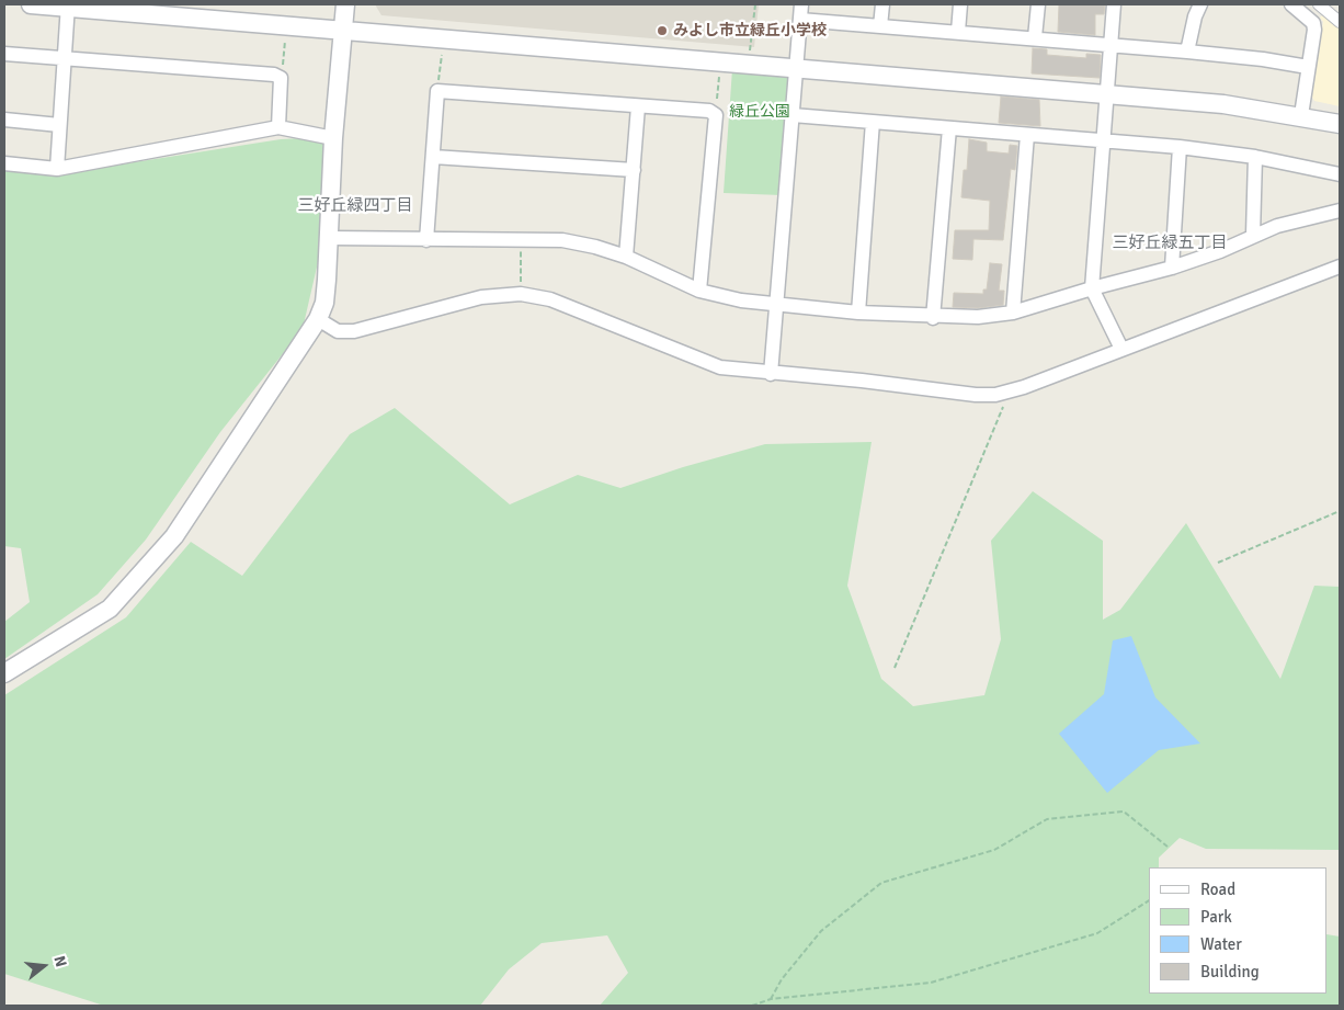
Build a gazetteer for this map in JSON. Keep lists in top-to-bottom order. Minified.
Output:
{"districts":["三好丘緑四丁目","三好丘緑五丁目"],"parks":["緑丘公園"],"places":["みよし市立緑丘小学校"],"legend":["Road","Park","Water","Building"],"north":"right"}
